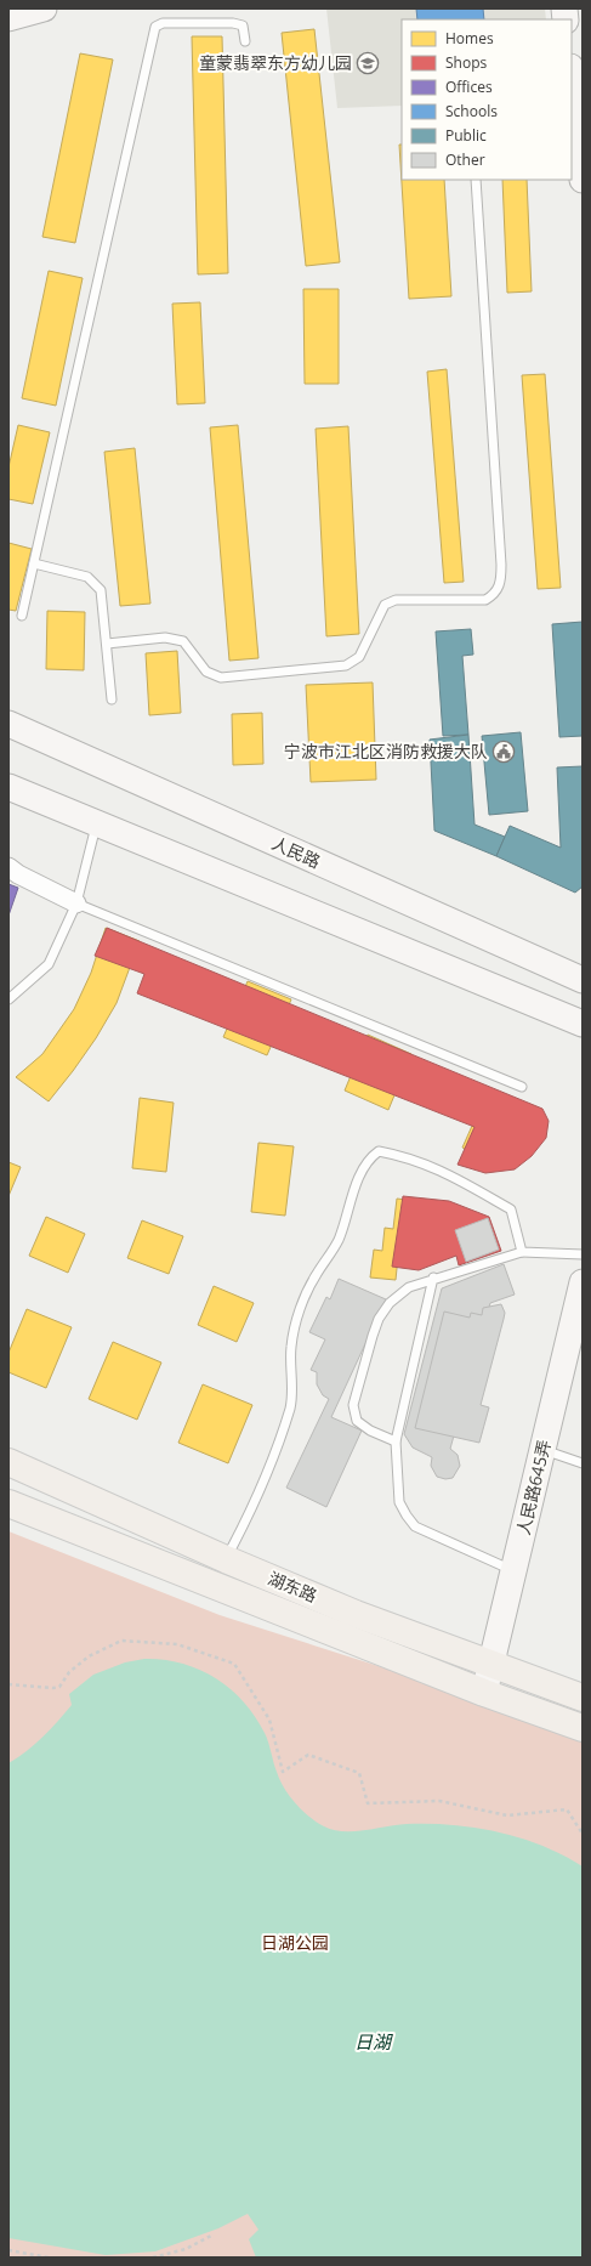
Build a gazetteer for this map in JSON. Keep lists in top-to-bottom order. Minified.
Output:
{"streets":{"main road":["人民路","人民路645弄","湖东路"]},"crossings":[["人民路645弄","湖东路"]],"water":["日湖"],"parks":["日湖公园"],"places":{"school or university":["童蒙翡翠东方幼儿园"],"public building":["宁波市江北区消防救援大队"]},"legend":["Homes","Shops","Offices","Schools","Public","Other"]}
